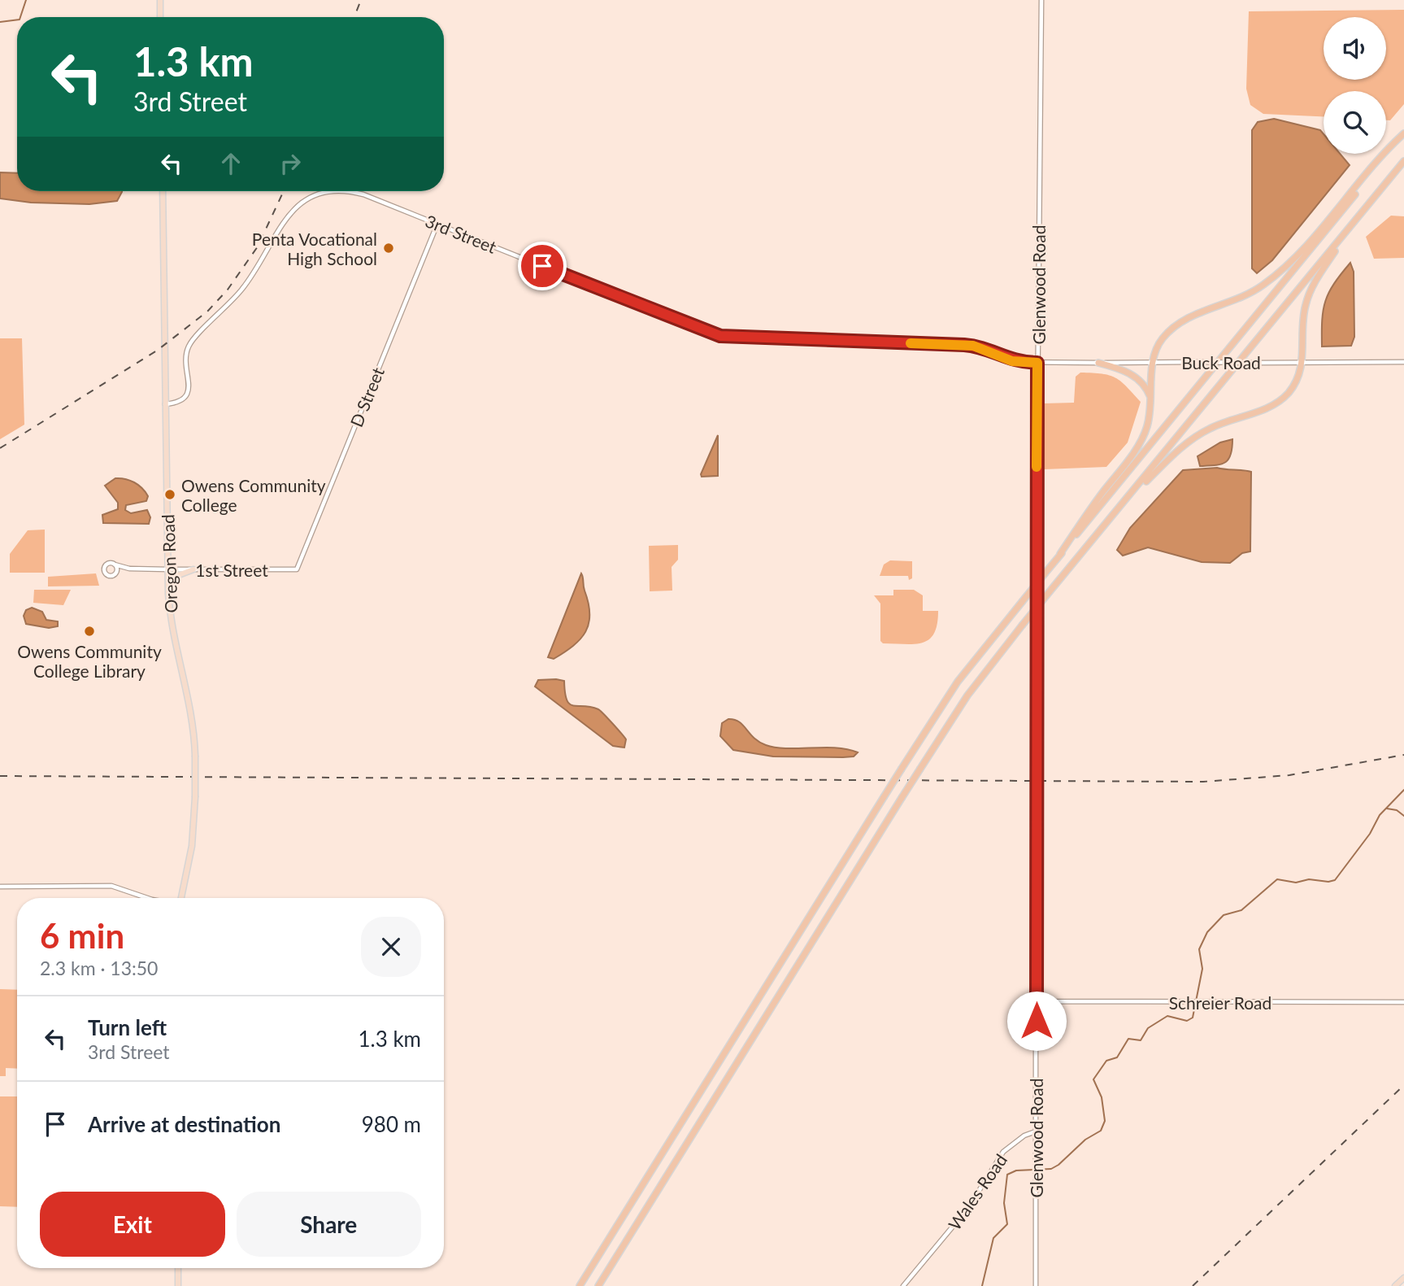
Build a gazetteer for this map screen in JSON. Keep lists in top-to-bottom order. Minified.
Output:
{"streets":{"main road":["Oregon Road"],"street":["3rd Street","Glenwood Road","Buck Road","D Street","1st Street","Schreier Road","Wales Road"]},"crossings":[["3rd Street","Glenwood Road"],["3rd Street","Buck Road"],["3rd Street","D Street"],["3rd Street","Oregon Road"],["Glenwood Road","Buck Road"],["Glenwood Road","Schreier Road"],["Glenwood Road","Wales Road"],["D Street","1st Street"],["Oregon Road","1st Street"]],"places":["Penta Vocational High School","Owens Community College","Owens Community College Library"],"page":{"turn":["1.3 km","3rd Street"],"heading":["6 min","2.3 km · 13:50"],"list":[{"name":"Turn left","note":"3rd Street","value":"1.3 km"},{"name":"Arrive at destination","value":"980 m"}],"buttons":["Exit","Share"]}}
